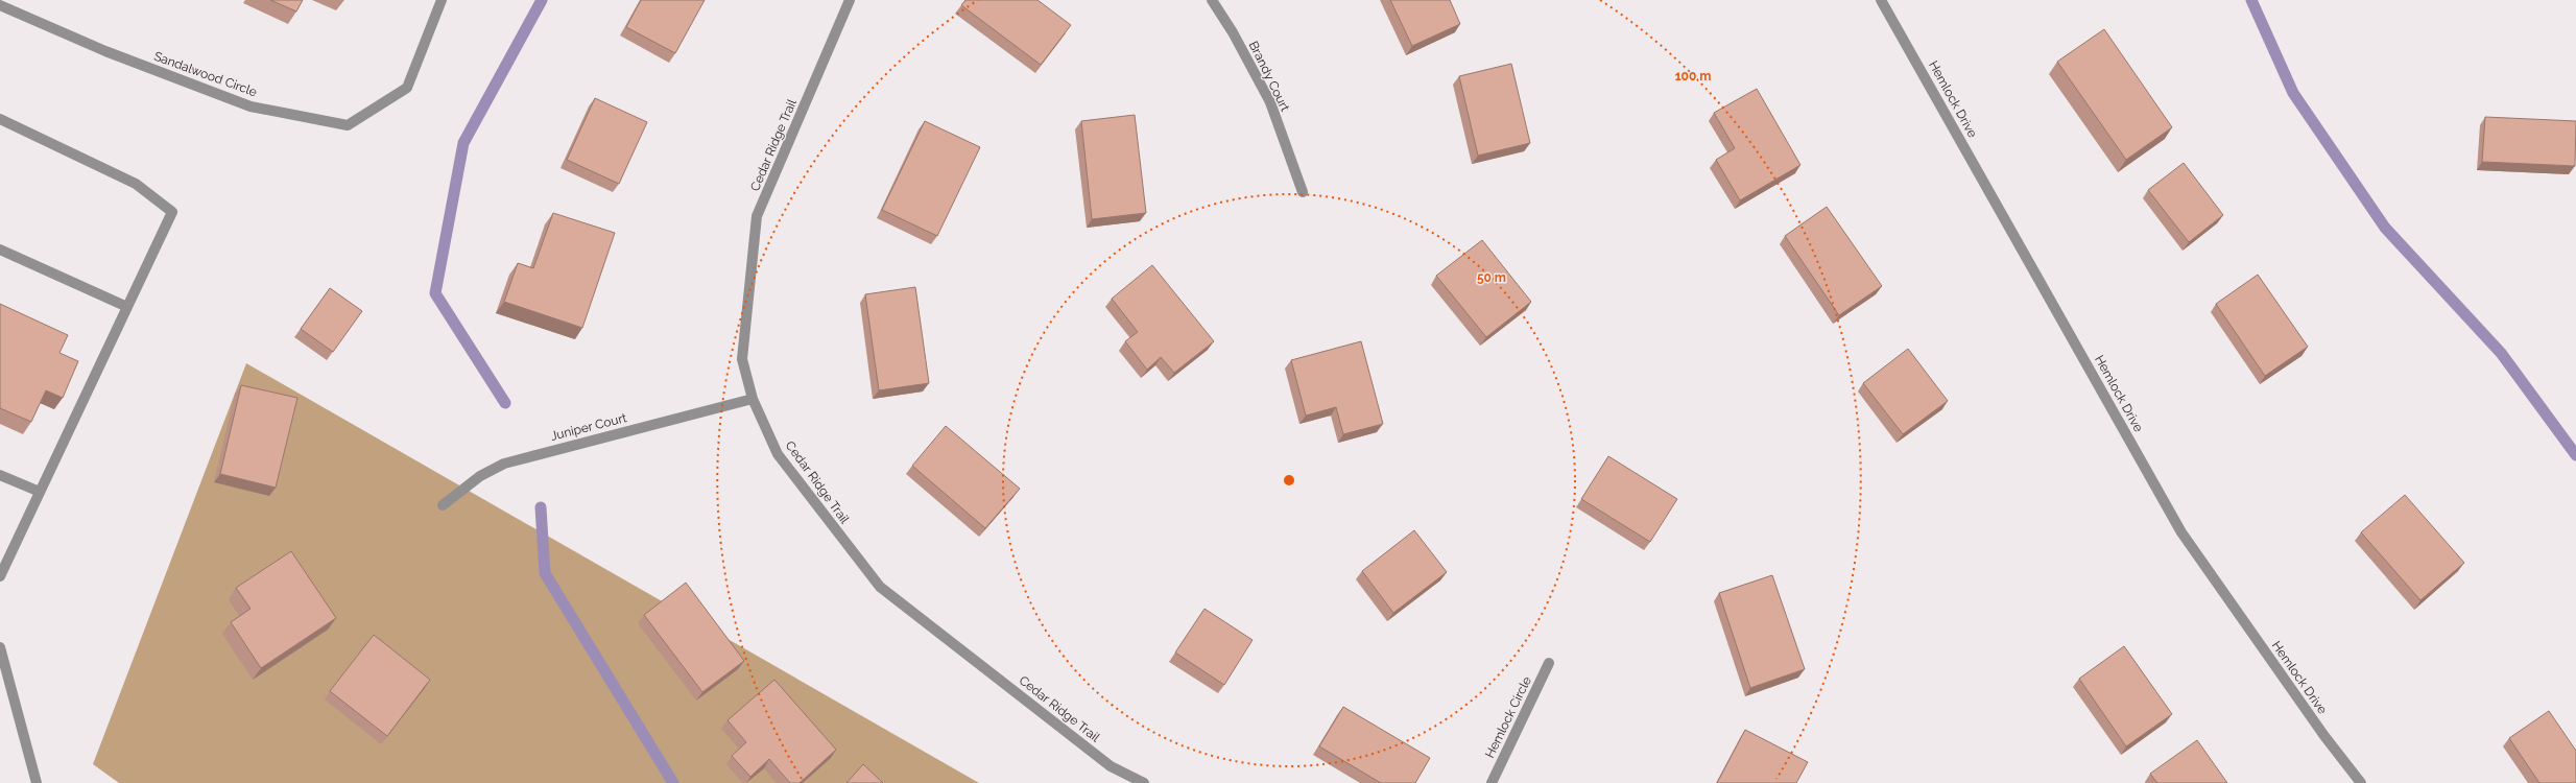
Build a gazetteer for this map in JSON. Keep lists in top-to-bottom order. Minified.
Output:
{"streets":{"street":["Sandalwood Circle","Brandy Court","Hemlock Drive","Cedar Ridge Trail","Juniper Court","Hemlock Circle"]},"crossings":[["Cedar Ridge Trail","Juniper Court"]],"rings":["100 m","50 m"]}
